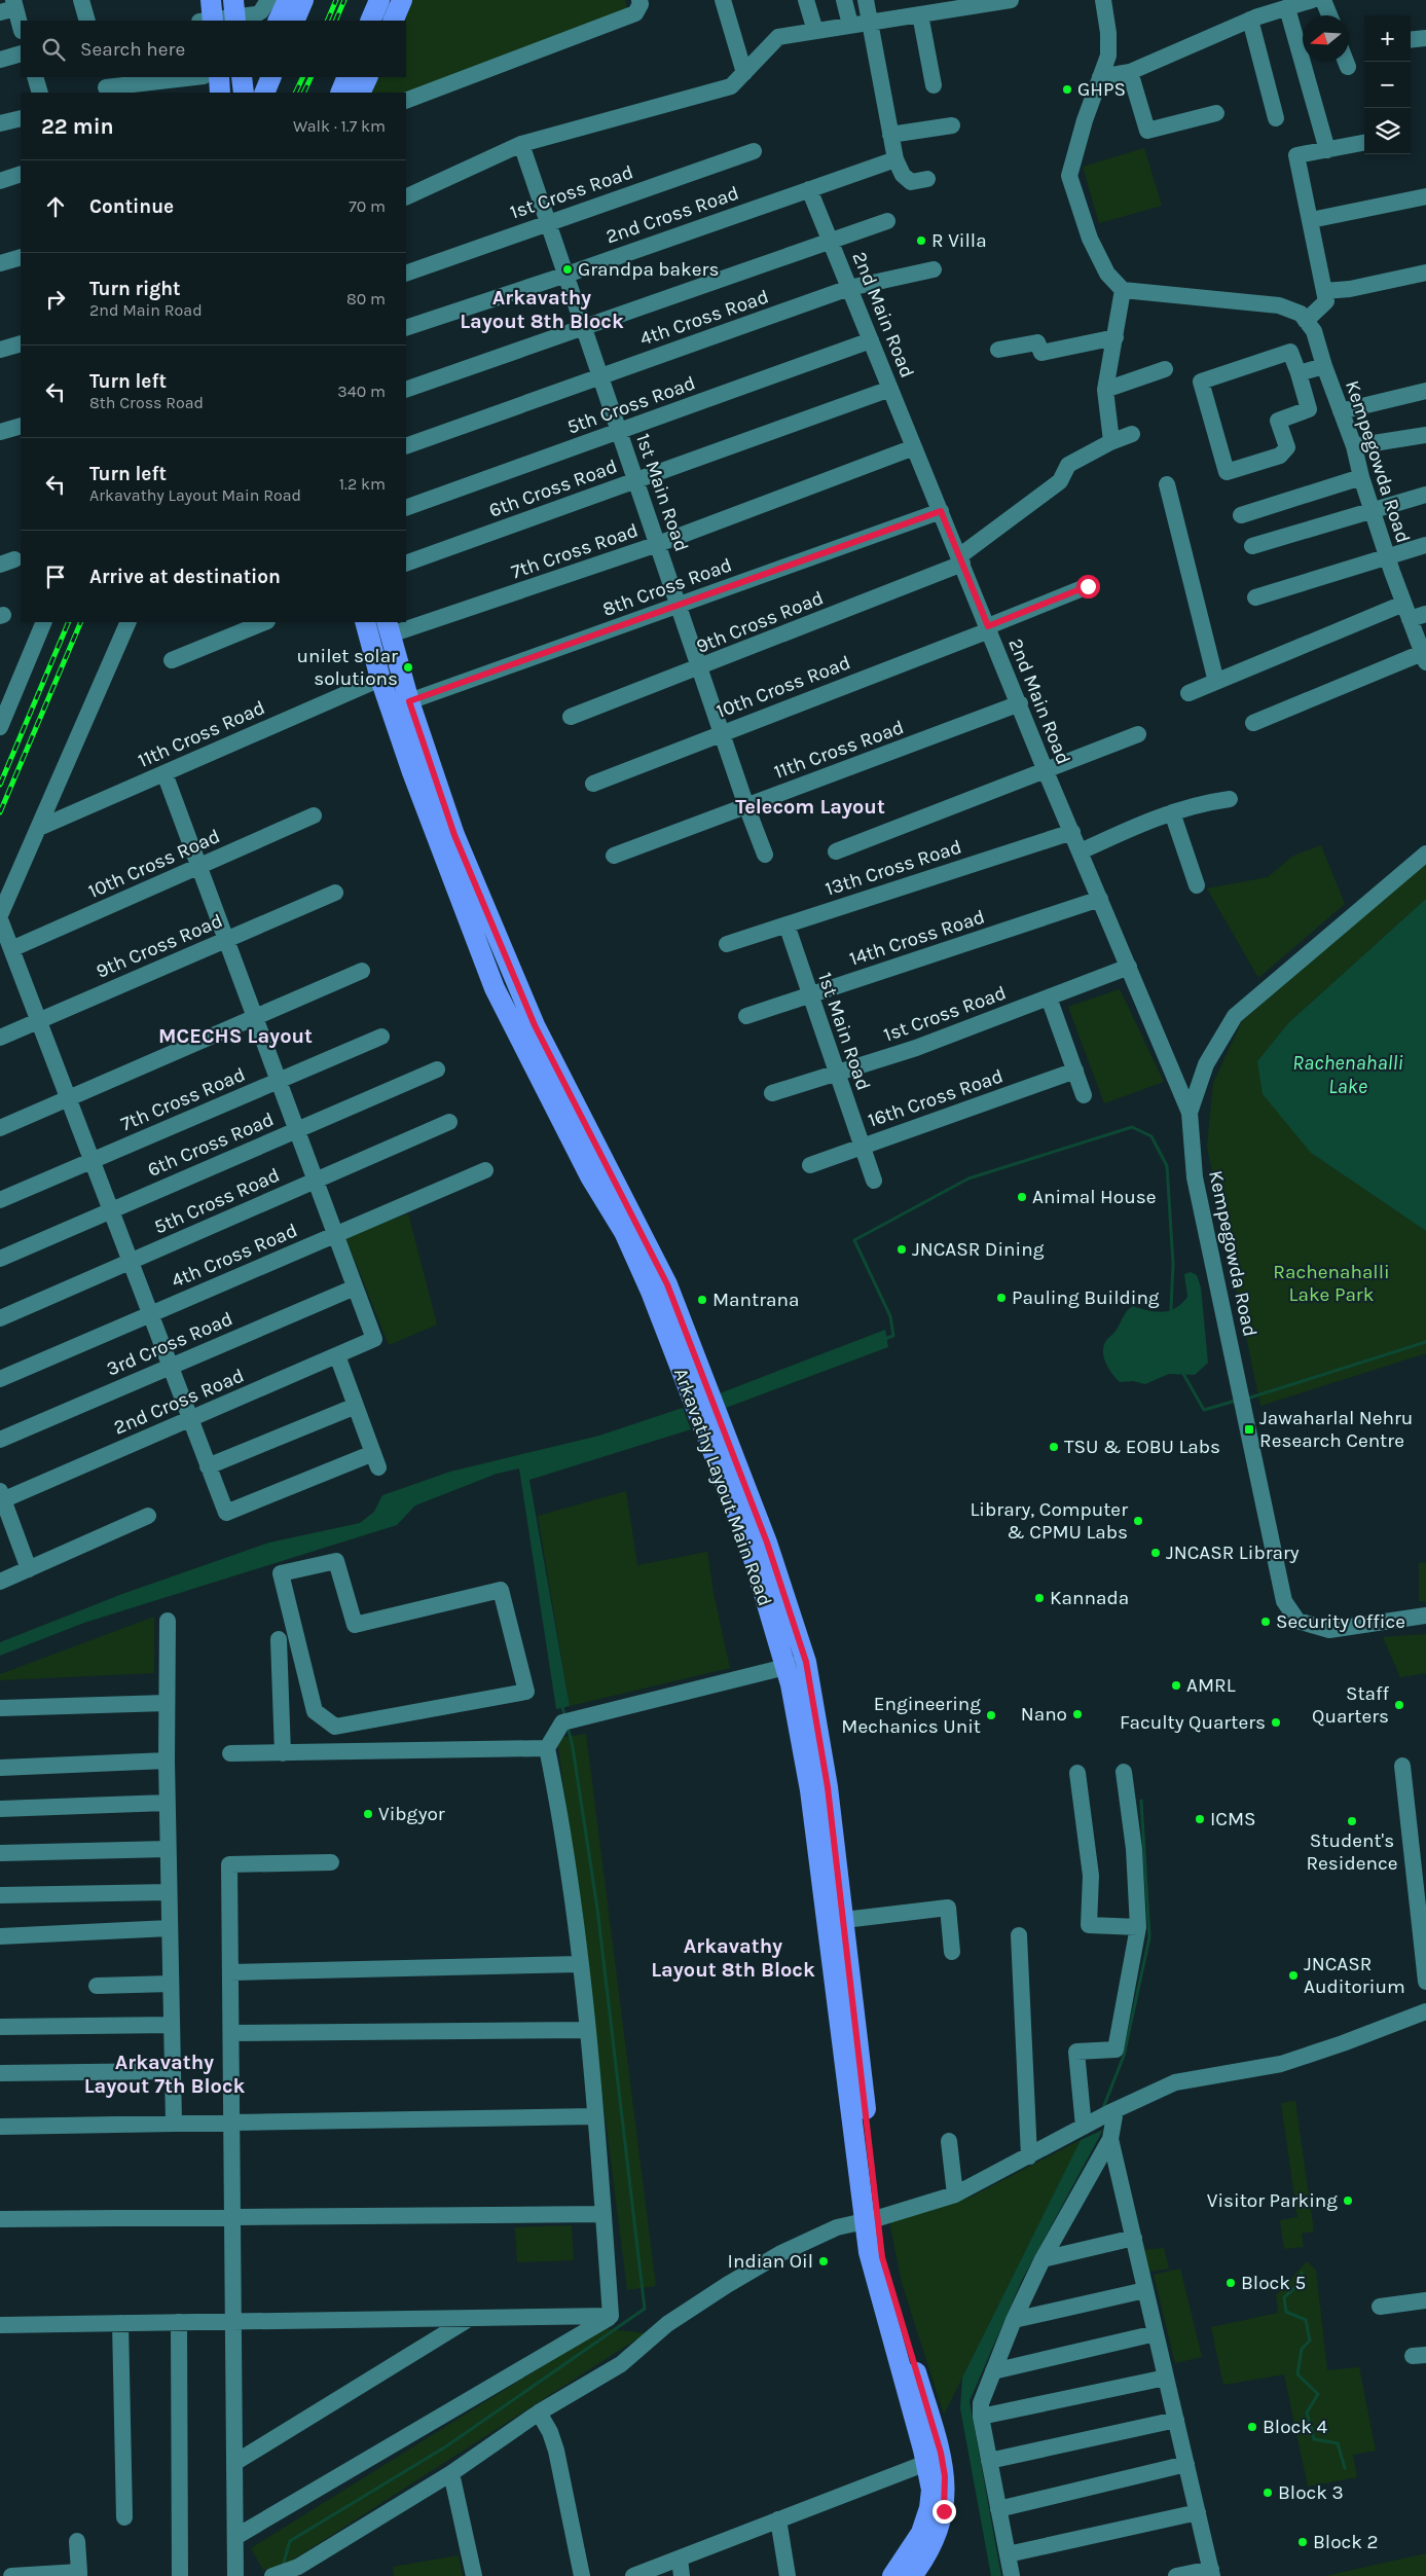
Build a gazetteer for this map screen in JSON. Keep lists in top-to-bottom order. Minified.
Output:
{"streets":{"main road":["Arkavathy Layout Main Road"],"street":["1st Cross Road","2nd Cross Road","2nd Main Road","4th Cross Road","5th Cross Road","Kempegowda Road","6th Cross Road","1st Main Road","7th Cross Road","8th Cross Road","9th Cross Road","10th Cross Road","11th Cross Road","13th Cross Road","14th Cross Road","16th Cross Road","3rd Cross Road"]},"crossings":[["1st Cross Road","2nd Main Road"],["1st Cross Road","1st Main Road"],["2nd Cross Road","2nd Main Road"],["2nd Cross Road","1st Main Road"],["2nd Cross Road","3rd Cross Road"],["2nd Main Road","4th Cross Road"],["2nd Main Road","5th Cross Road"],["2nd Main Road","Kempegowda Road"],["2nd Main Road","6th Cross Road"],["2nd Main Road","7th Cross Road"],["2nd Main Road","8th Cross Road"],["2nd Main Road","9th Cross Road"],["2nd Main Road","10th Cross Road"],["2nd Main Road","11th Cross Road"],["2nd Main Road","13th Cross Road"],["2nd Main Road","14th Cross Road"],["4th Cross Road","1st Main Road"],["5th Cross Road","1st Main Road"],["6th Cross Road","1st Main Road"],["1st Main Road","7th Cross Road"],["1st Main Road","8th Cross Road"],["1st Main Road","9th Cross Road"],["1st Main Road","10th Cross Road"],["1st Main Road","11th Cross Road"],["1st Main Road","13th Cross Road"],["1st Main Road","14th Cross Road"],["1st Main Road","16th Cross Road"],["7th Cross Road","Arkavathy Layout Main Road"],["8th Cross Road","Arkavathy Layout Main Road"],["11th Cross Road","Arkavathy Layout Main Road"]],"districts":["Arkavathy Layout 8th Block","Telecom Layout","MCECHS Layout","Arkavathy Layout 8th Block","Arkavathy Layout 7th Block"],"water":["Rachenahalli Lake"],"parks":["Rachenahalli Lake Park"],"places":{"other":["GHPS","R Villa","Grandpa bakers","unilet solar solutions","Animal House","JNCASR Dining","Pauling Building","Mantrana","TSU & EOBU Labs","Library, Computer & CPMU Labs","JNCASR Library","Kannada","Security Office","AMRL","Staff Quarters","Nano","Engineering Mechanics Unit","Faculty Quarters","Vibgyor","ICMS","Student's Residence","JNCASR Auditorium","Visitor Parking","Indian Oil","Block 5","Block 4","Block 3","Block 2"],"transit":["Jawaharlal Nehru Research Centre"]},"north":"left","page":{"map_buttons":["+","−"],"search":"Search here","heading":["22 min","Walk · 1.7 km"],"list":[["Continue","70 m"],["Turn right","2nd Main Road","80 m"],["Turn left","8th Cross Road","340 m"],["Turn left","Arkavathy Layout Main Road","1.2 km"],"Arrive at destination"]}}
